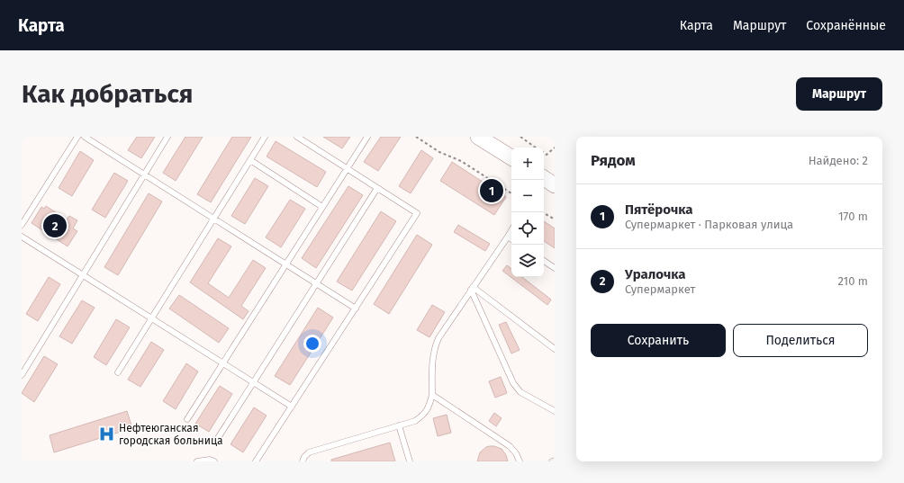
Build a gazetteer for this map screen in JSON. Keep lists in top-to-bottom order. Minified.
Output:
{"places":{"hospital":["Нефтеюганская городская больница"]},"page":{"header":"Карта","nav":["Карта","Маршрут","Сохранённые"],"buttons":["Маршрут",["Сохранить","Поделиться"]],"title":"Как добраться","heading":["Рядом","Найдено: 2"],"map_buttons":["+","−"],"pins":["1","2"],"list":[{"mark":"1","name":"Пятёрочка","note":"Супермаркет · Парковая улица","value":"170 m"},{"mark":"2","name":"Уралочка","note":"Супермаркет","value":"210 m"}]}}
